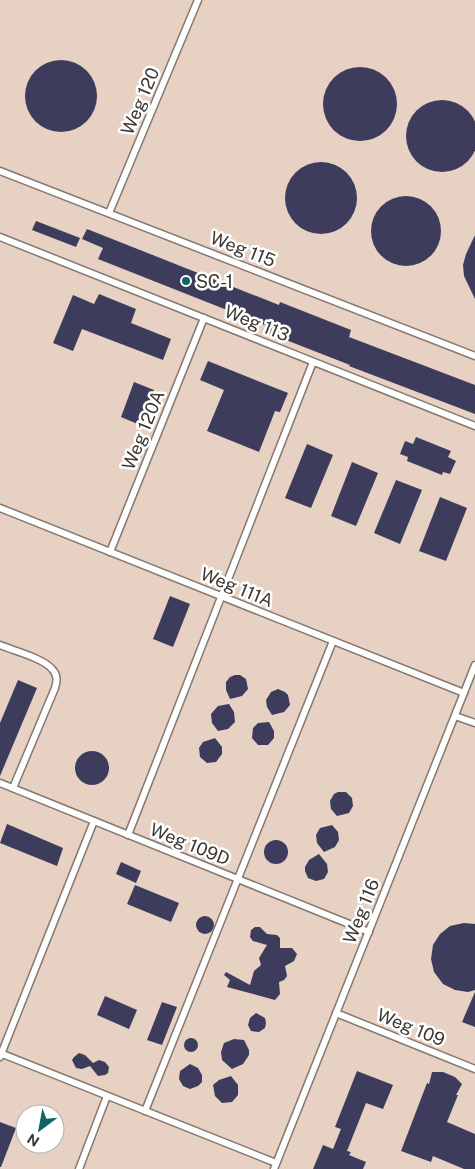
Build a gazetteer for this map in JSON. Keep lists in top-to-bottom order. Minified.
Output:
{"streets":{"lane":["Weg 120","Weg 115","Weg 113","Weg 120A","Weg 111A","Weg 109D","Weg 116","Weg 109"]},"crossings":[["Weg 120","Weg 115"],["Weg 113","Weg 120A"],["Weg 120A","Weg 111A"],["Weg 111A","Weg 116"],["Weg 109D","Weg 116"],["Weg 116","Weg 109"]],"places":["SC-1"],"north":"bottom left"}
